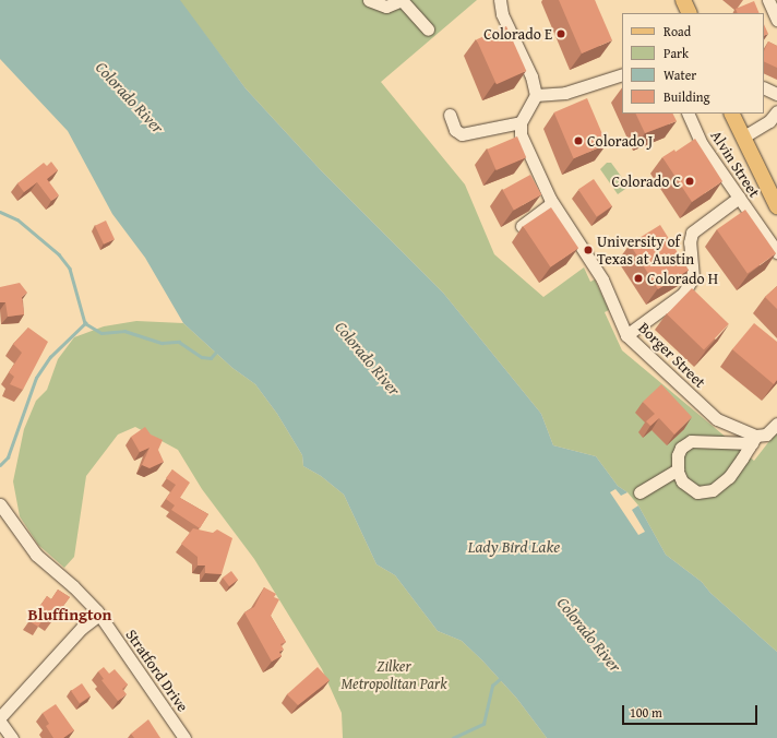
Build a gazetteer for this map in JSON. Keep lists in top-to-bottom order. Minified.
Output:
{"streets":{"street":["Alvin Street","Borger Street","Stratford Drive"]},"districts":["Bluffington"],"water":["Colorado River","Lady Bird Lake"],"parks":["Zilker Metropolitan Park"],"places":["Colorado E","Colorado J","Colorado C","University of Texas at Austin","Colorado H"],"legend":["Road","Park","Water","Building"],"scale_bar":"100 m"}
